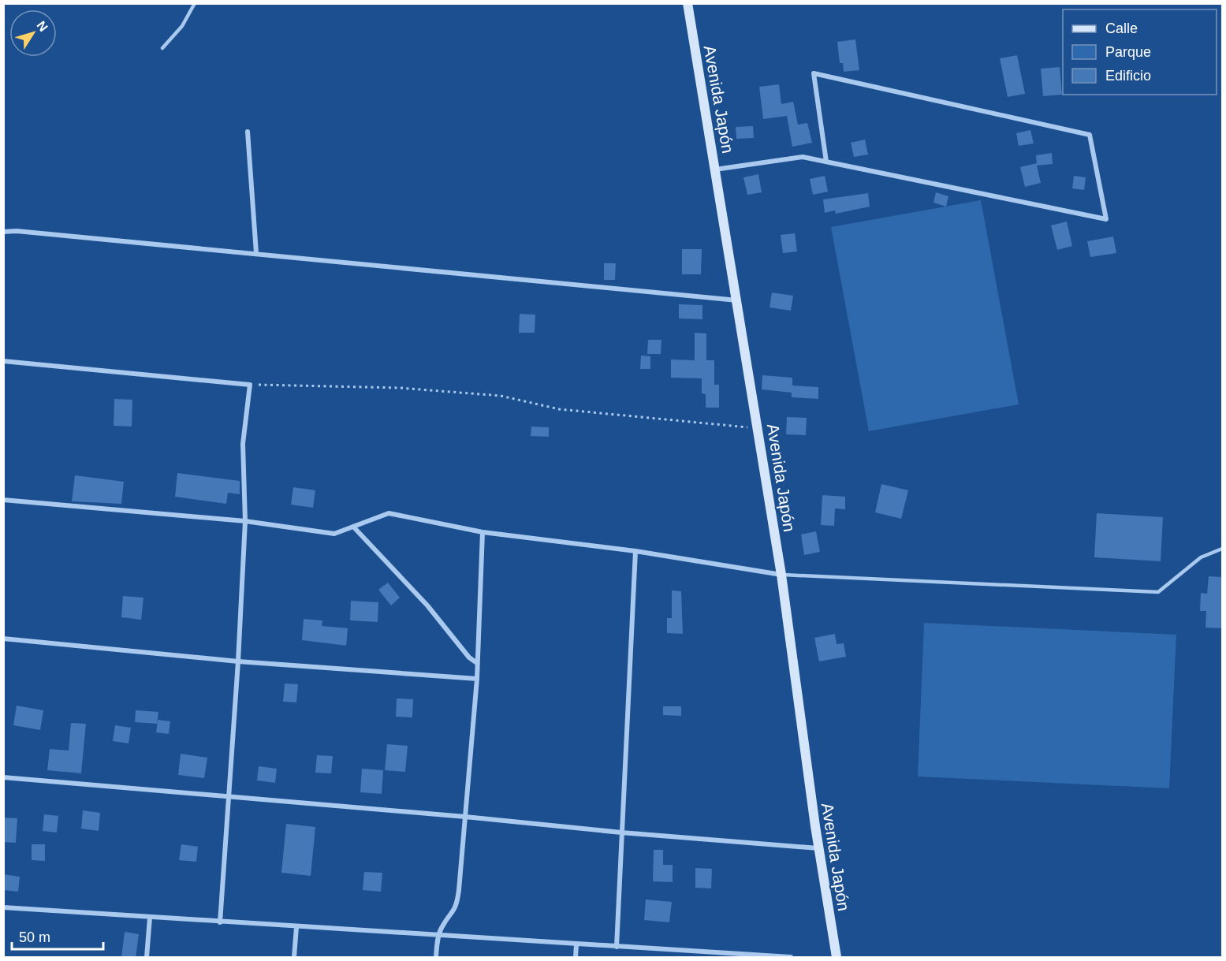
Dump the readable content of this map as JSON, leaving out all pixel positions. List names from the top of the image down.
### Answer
{
  "streets": {
    "street": ["Avenida Japón"]
  },
  "legend": ["Calle", "Parque", "Edificio"],
  "scale_bar": "50 m",
  "north": "top right"
}
